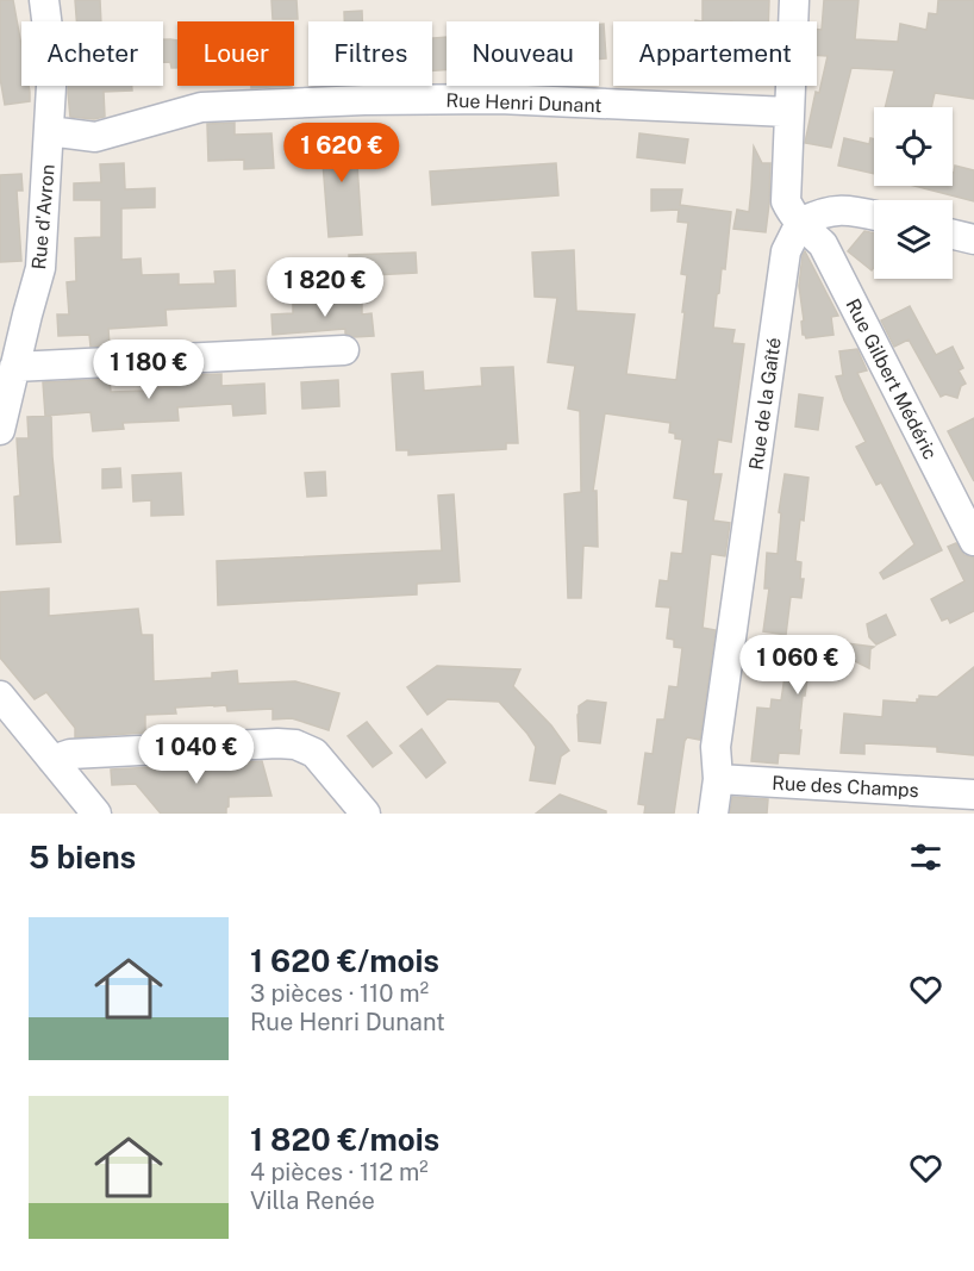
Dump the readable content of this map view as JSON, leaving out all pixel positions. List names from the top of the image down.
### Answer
{
  "streets": {
    "street": [
      "Rue Henri Dunant",
      "Rue d'Avron",
      "Rue Gilbert Médéric",
      "Rue de la Gaîté",
      "Rue des Champs"
    ]
  },
  "crossings": [
    ["Rue Henri Dunant", "Rue d'Avron"],
    ["Rue Gilbert Médéric", "Rue de la Gaîté"],
    ["Rue de la Gaîté", "Rue des Champs"]
  ],
  "page": {
    "chip": [
      "Acheter",
      "Louer",
      "Filtres",
      "Nouveau",
      "Appartement"
    ],
    "price": [
      "1 620 €",
      "1 820 €",
      "1 180 €",
      "1 060 €",
      "1 040 €"
    ],
    "heading": "5 biens",
    "list": [
      {
        "name": "1 620 €/mois",
        "note": "3 pièces · 110 m² · Rue Henri Dunant"
      },
      {
        "name": "1 820 €/mois",
        "note": "4 pièces · 112 m² · Villa Renée"
      }
    ]
  }
}
